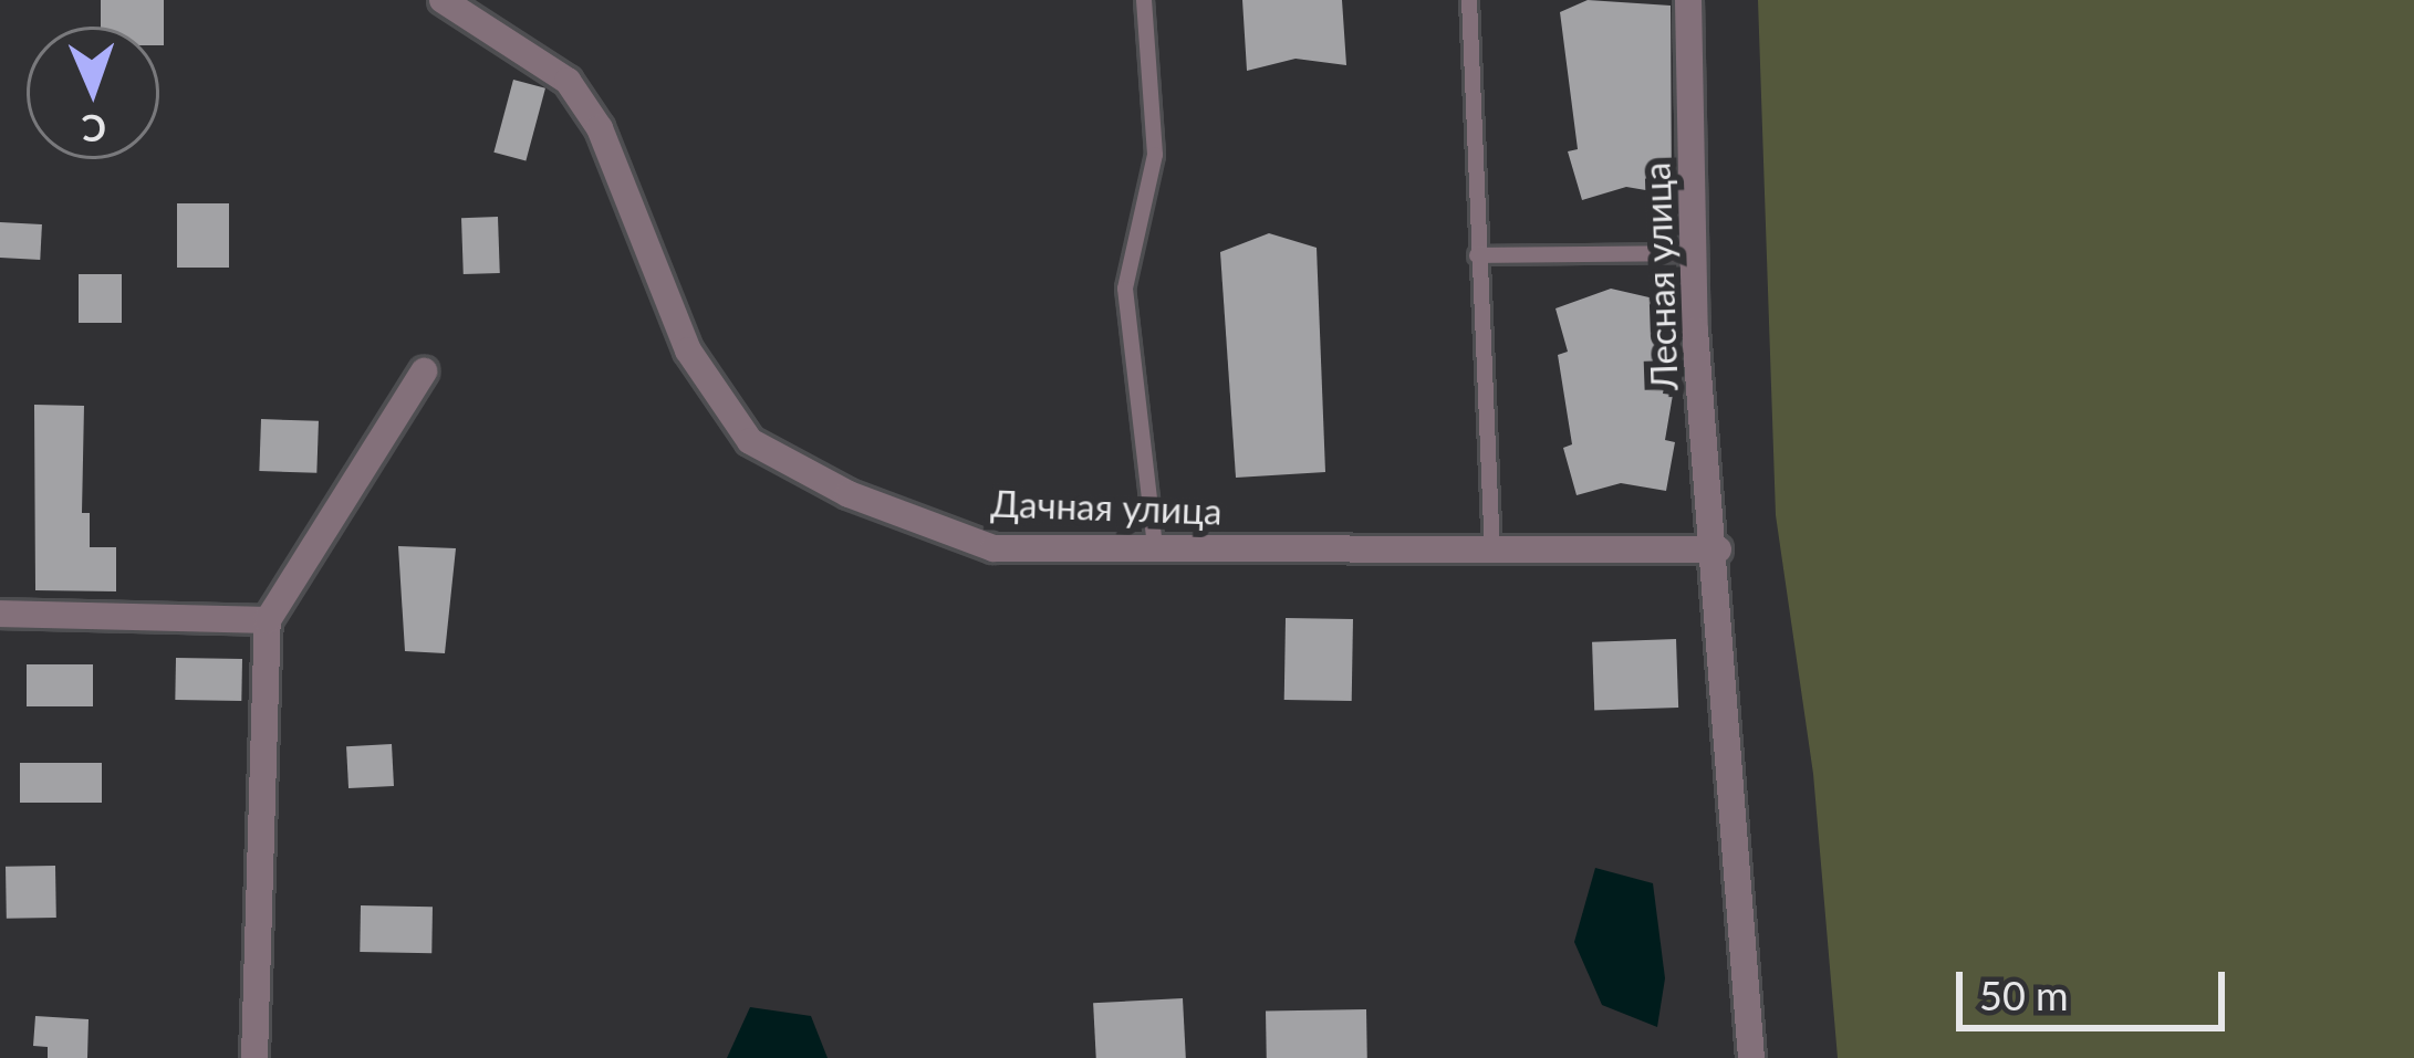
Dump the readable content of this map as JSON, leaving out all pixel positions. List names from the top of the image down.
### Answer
{
  "streets": {
    "street": ["Лесная улица", "Дачная улица"]
  },
  "crossings": [
    ["Лесная улица", "Дачная улица"]
  ],
  "scale_bar": "50 m",
  "north": "bottom"
}
